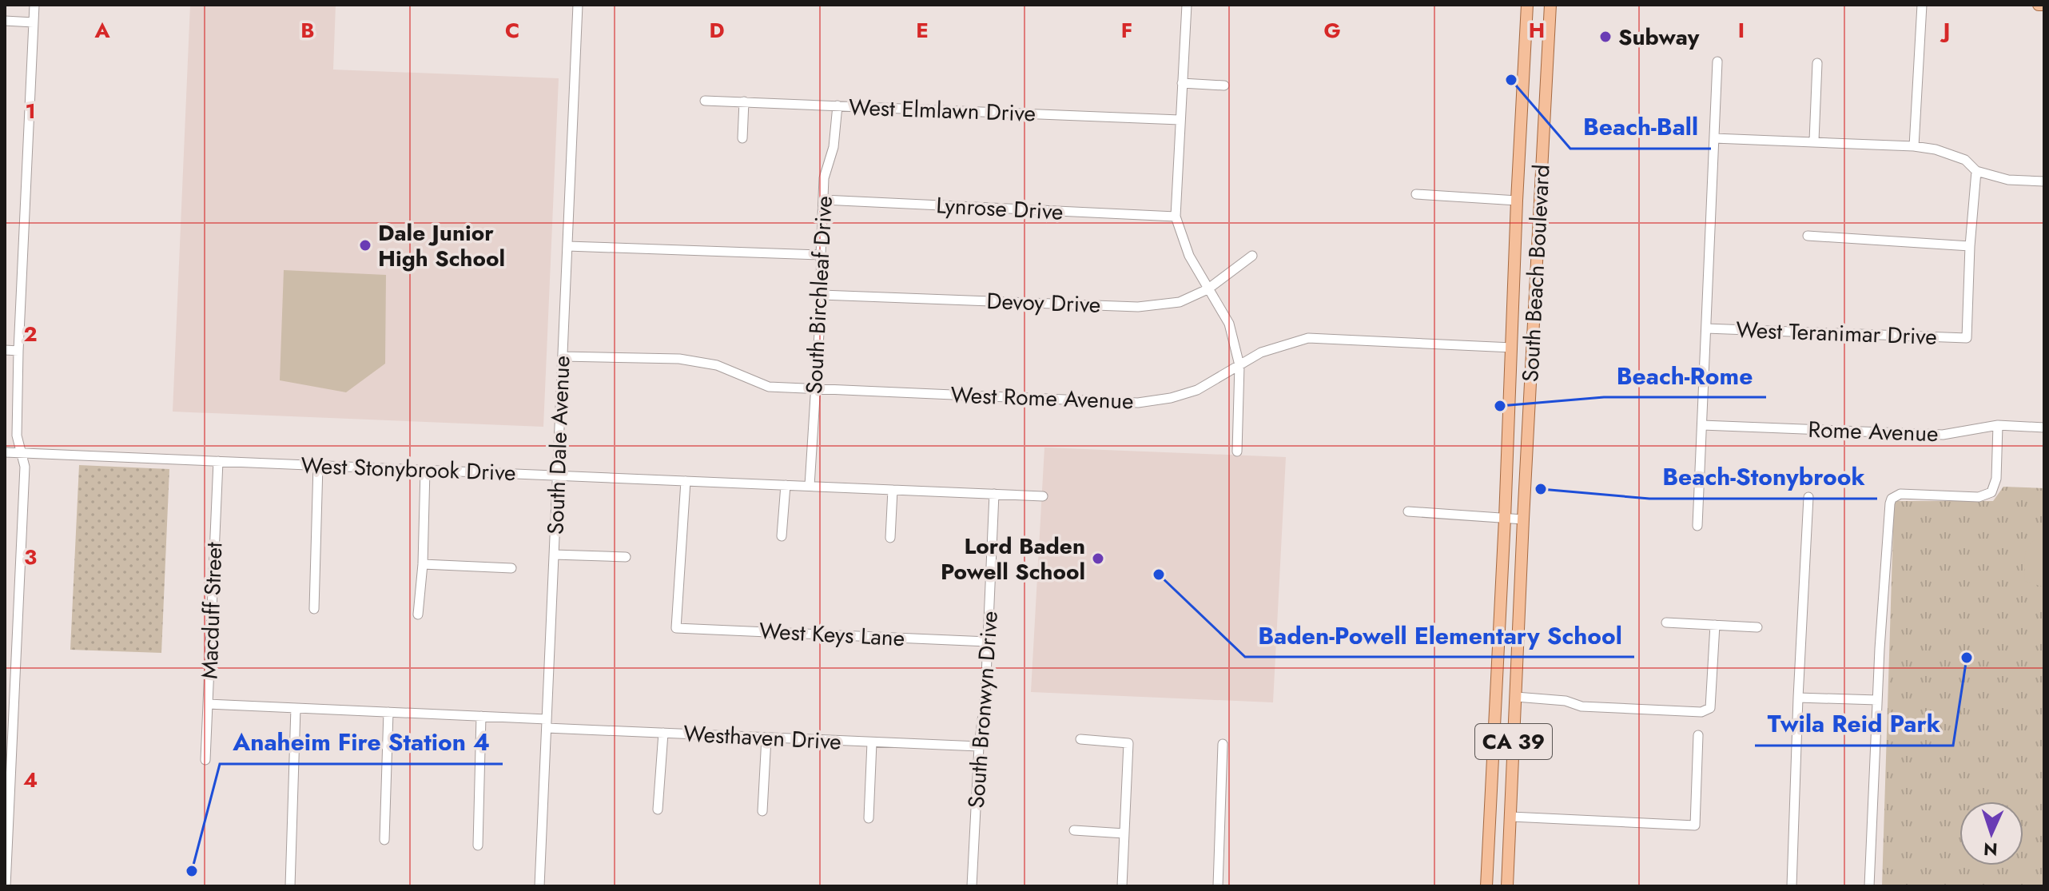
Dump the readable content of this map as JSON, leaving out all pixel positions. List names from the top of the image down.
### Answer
{
  "streets": {
    "main road": ["South Beach Boulevard", "CA 39"],
    "street": [
      "West Elmlawn Drive",
      "Lynrose Drive",
      "South Birchleaf Drive",
      "Devoy Drive",
      "West Teranimar Drive",
      "West Rome Avenue",
      "Rome Avenue",
      "South Dale Avenue",
      "West Stonybrook Drive",
      "Macduff Street",
      "West Keys Lane",
      "South Bronwyn Drive",
      "Westhaven Drive"
    ]
  },
  "crossings": [
    ["West Elmlawn Drive", "South Birchleaf Drive"],
    ["Lynrose Drive", "South Birchleaf Drive"],
    ["South Beach Boulevard", "West Rome Avenue"],
    ["South Birchleaf Drive", "Devoy Drive"],
    ["South Birchleaf Drive", "West Rome Avenue"],
    ["South Birchleaf Drive", "West Stonybrook Drive"],
    ["West Rome Avenue", "South Dale Avenue"],
    ["South Dale Avenue", "West Stonybrook Drive"],
    ["South Dale Avenue", "Westhaven Drive"],
    ["West Stonybrook Drive", "Macduff Street"],
    ["West Stonybrook Drive", "West Keys Lane"],
    ["West Stonybrook Drive", "South Bronwyn Drive"],
    ["Macduff Street", "Westhaven Drive"],
    ["West Keys Lane", "South Bronwyn Drive"],
    ["South Bronwyn Drive", "Westhaven Drive"]
  ],
  "places": [
    "Subway",
    "Beach-Ball",
    "Dale Junior High School",
    "Beach-Rome",
    "Beach-Stonybrook",
    "Lord Baden Powell School",
    "Baden-Powell Elementary School",
    "Twila Reid Park",
    "Anaheim Fire Station 4"
  ],
  "north": "bottom",
  "grid": {
    "columns": [
      "A",
      "B",
      "C",
      "D",
      "E",
      "F",
      "G",
      "H",
      "I",
      "J"
    ],
    "rows": [
      "1",
      "2",
      "3",
      "4"
    ]
  }
}
